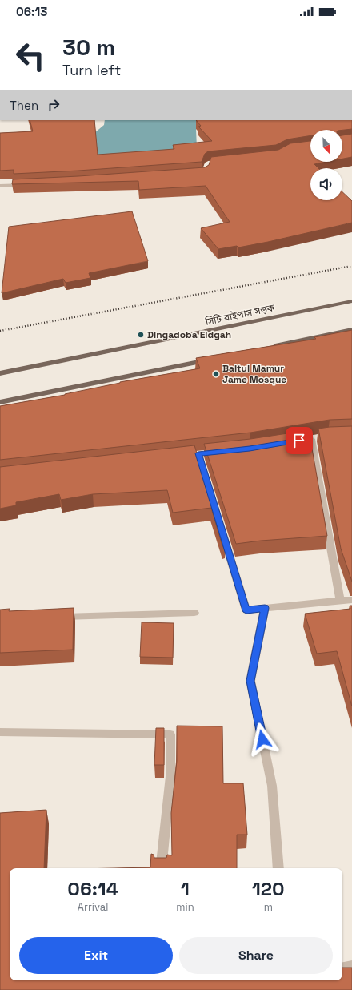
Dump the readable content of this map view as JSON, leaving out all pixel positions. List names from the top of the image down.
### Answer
{
  "streets": {
    "main road": ["সিটি বাইপাস সড়ক"]
  },
  "places": ["Dingadoba Eidgah", "Baitul Mamur Jame Mosque"],
  "north": "bottom right",
  "page": {
    "status": "06:13",
    "turn": ["30 m", "Turn left"],
    "then": "Then",
    "eta": [
      "06:14",
      "Arrival",
      "1",
      "min",
      "120",
      "m"
    ],
    "buttons": ["Exit", "Share"]
  }
}
